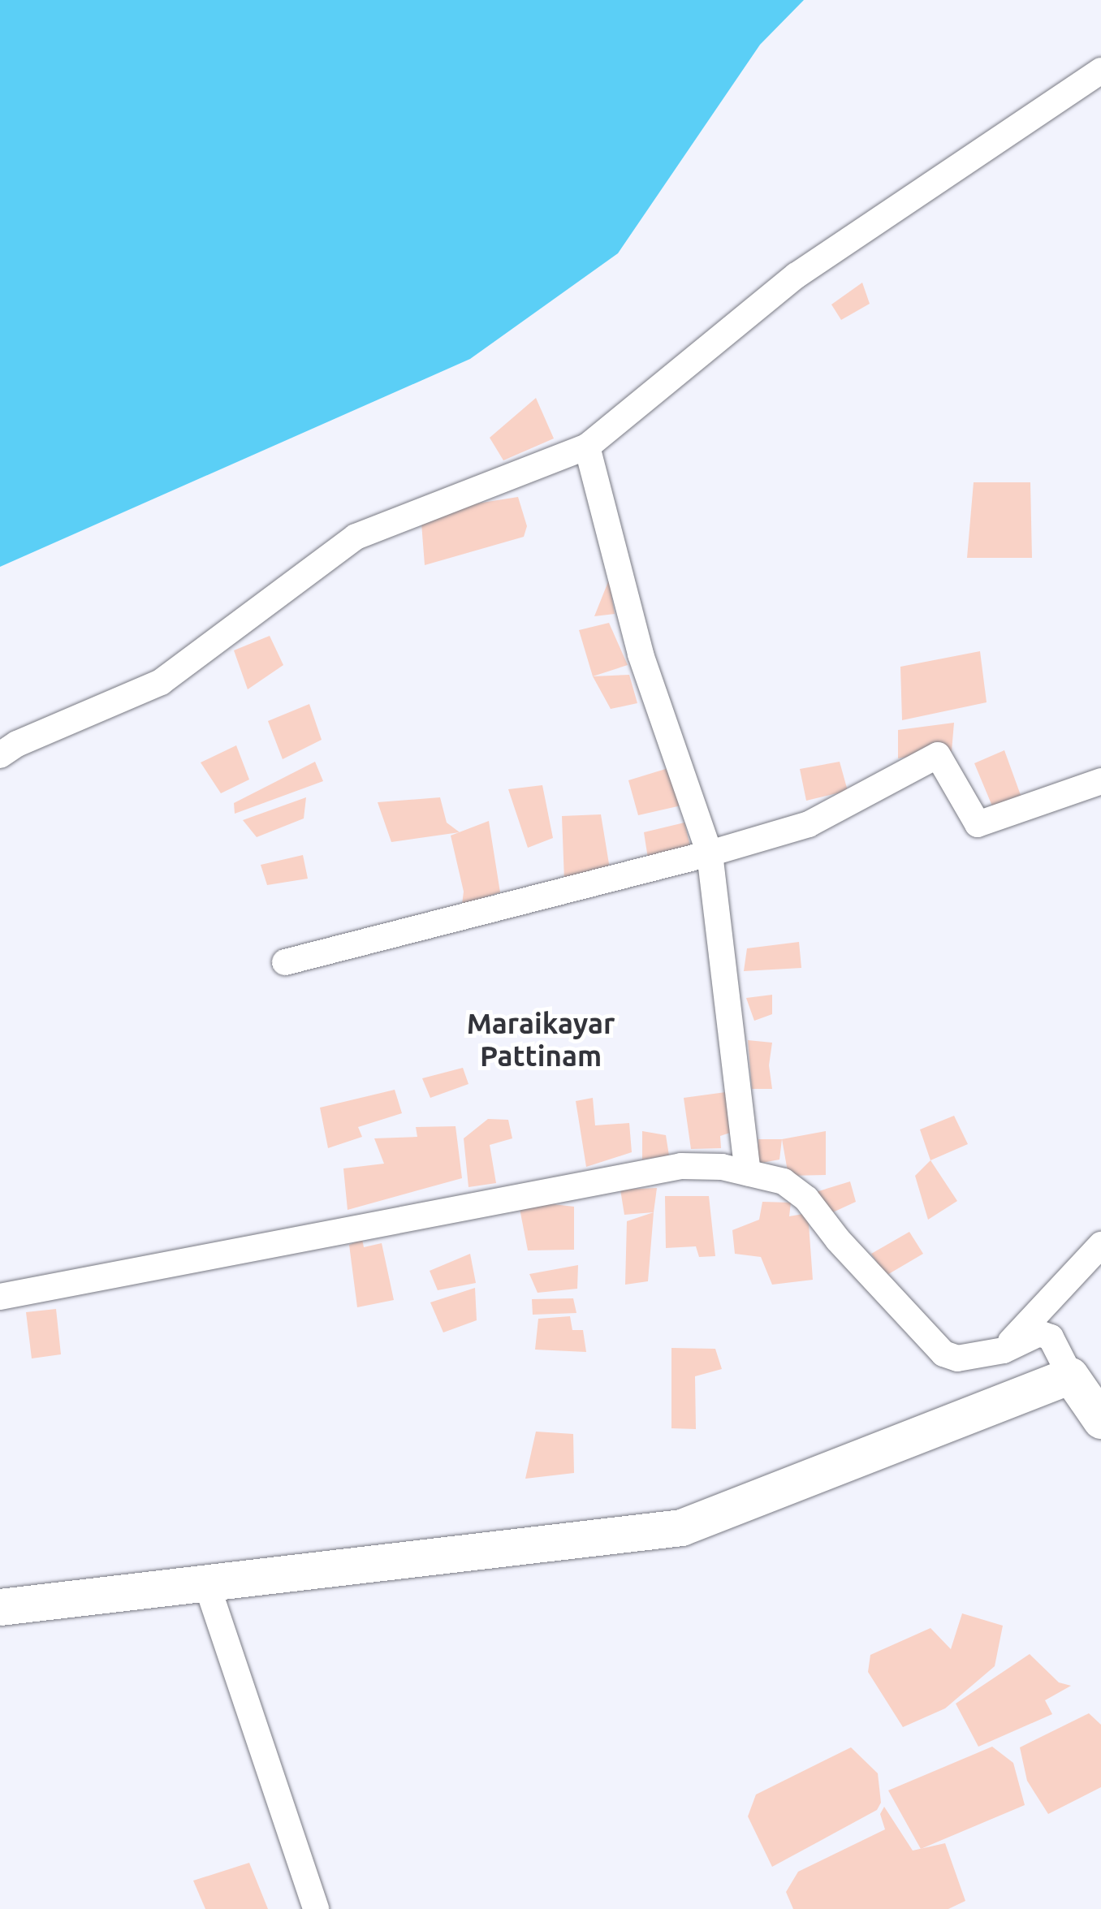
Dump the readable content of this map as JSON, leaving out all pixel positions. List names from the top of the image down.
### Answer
{
  "districts": ["Maraikayar Pattinam"]
}
